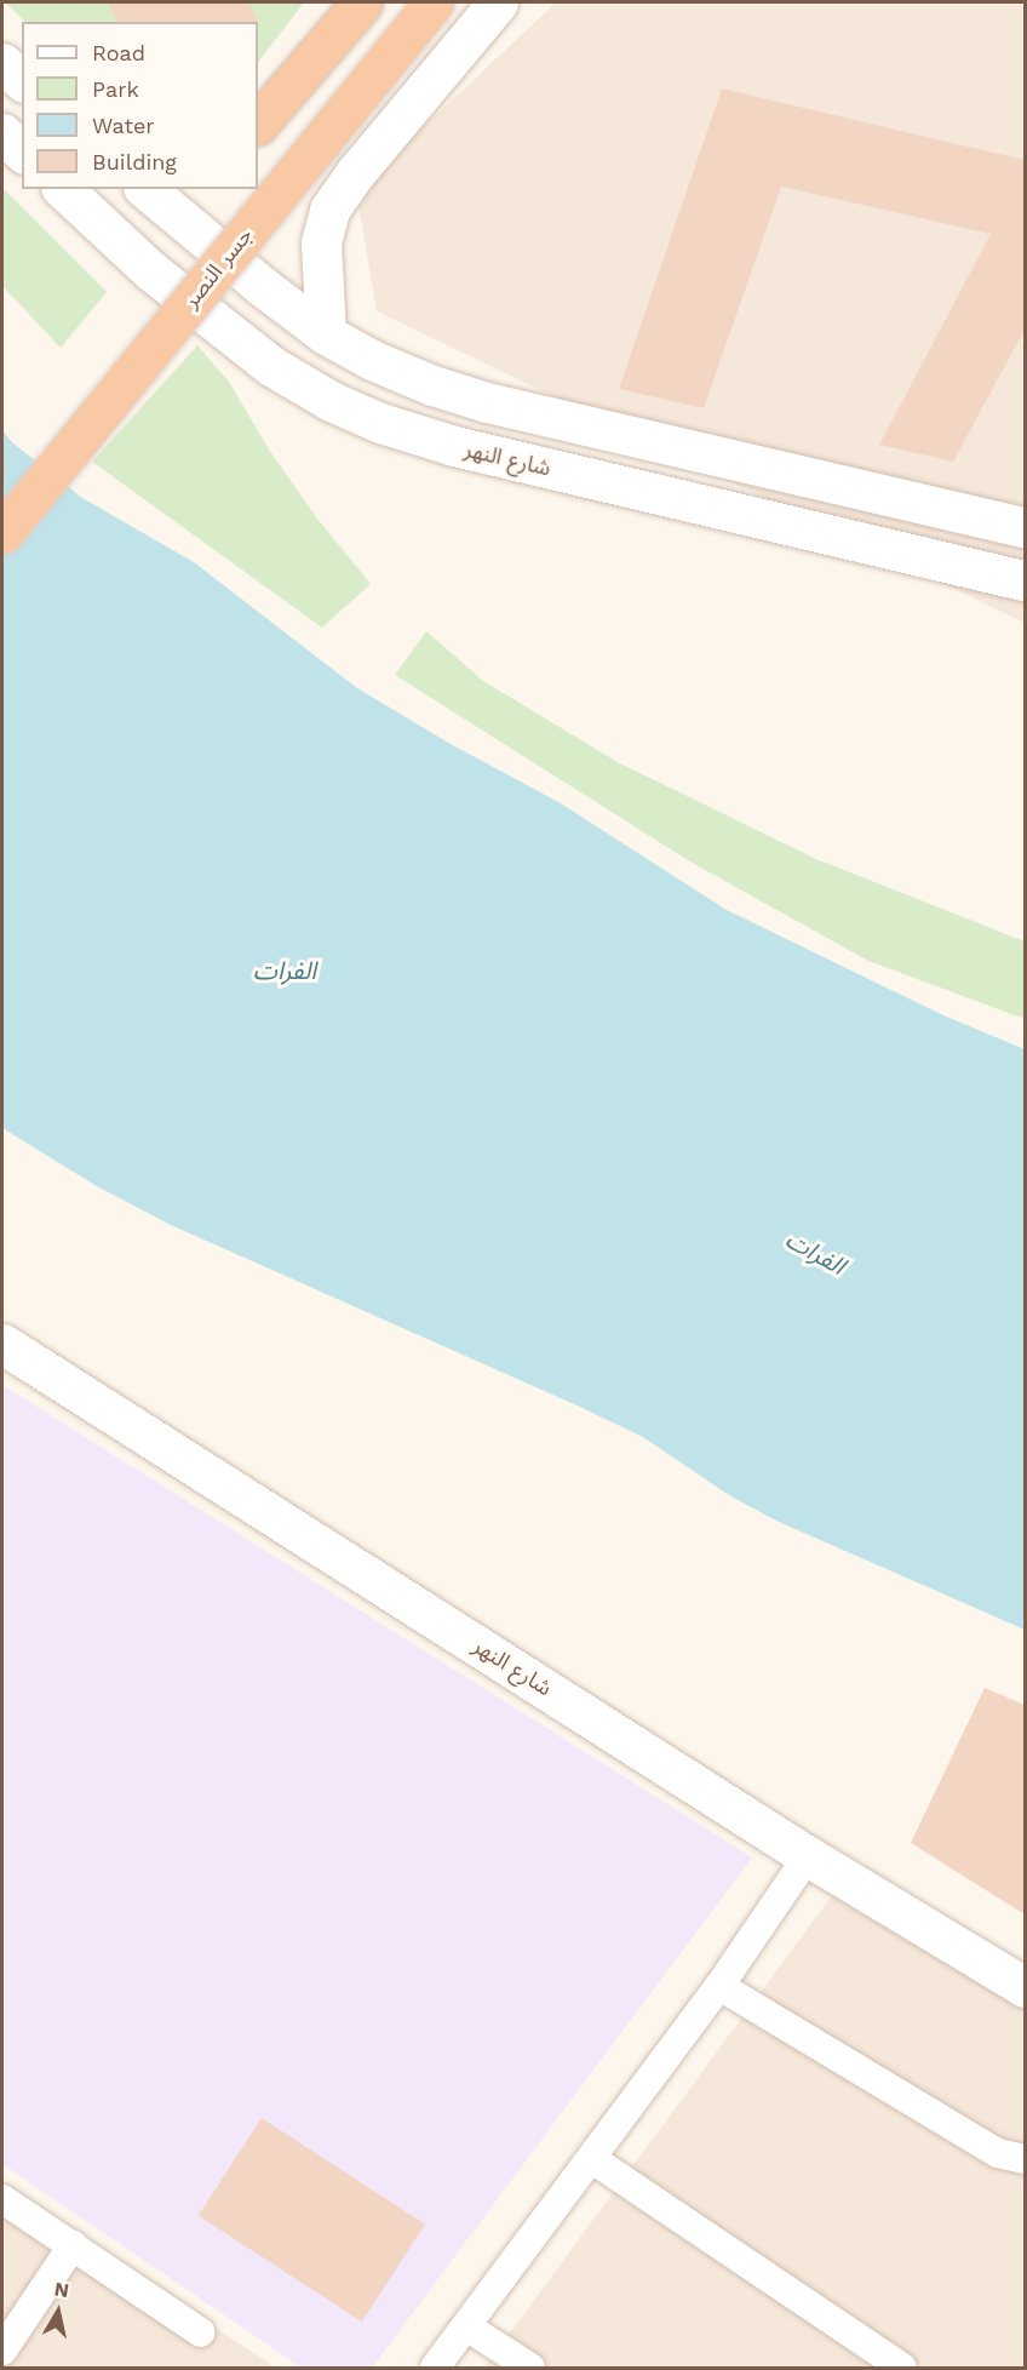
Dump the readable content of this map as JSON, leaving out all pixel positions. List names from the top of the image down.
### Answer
{
  "streets": {
    "highway": ["جسر النصر"],
    "main road": ["شارع النهر"]
  },
  "water": ["الفرات"],
  "legend": [
    "Road",
    "Park",
    "Water",
    "Building"
  ],
  "north": "top"
}
